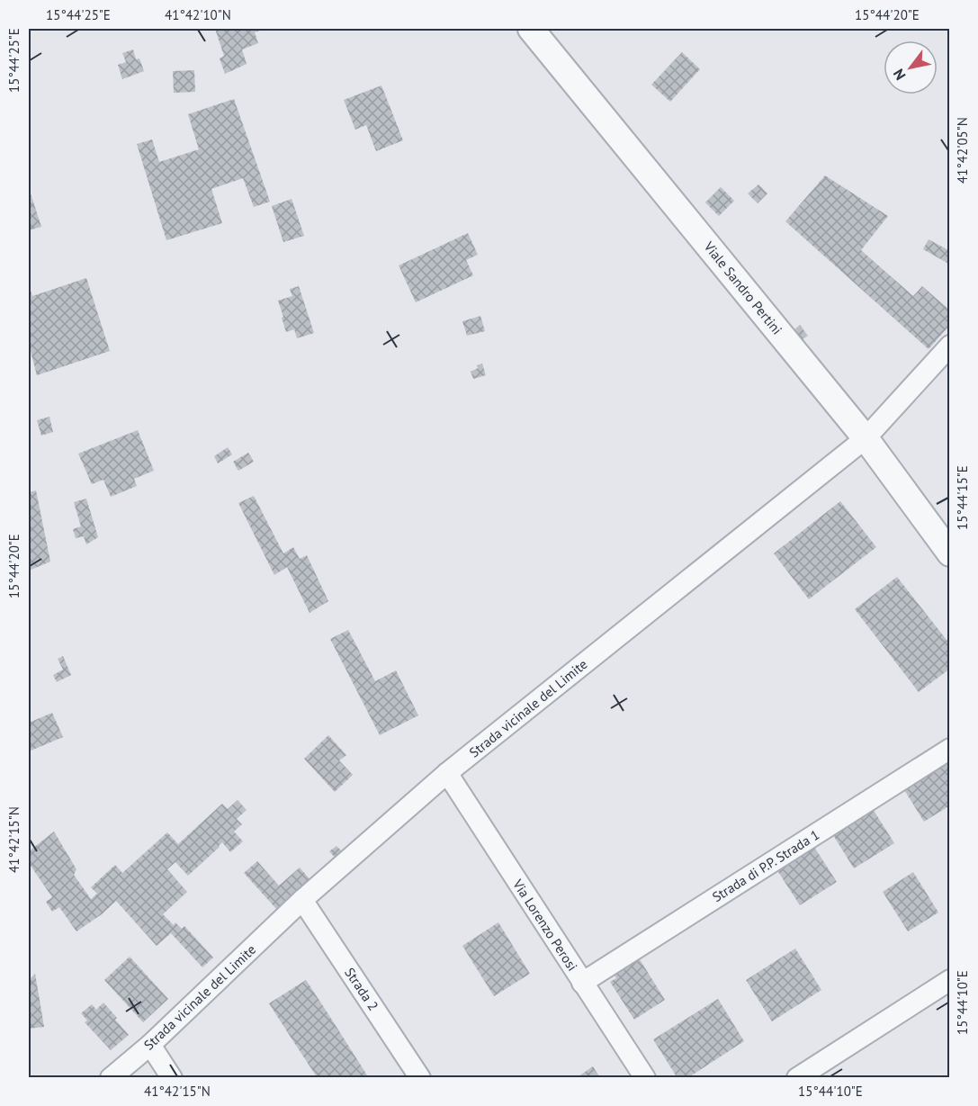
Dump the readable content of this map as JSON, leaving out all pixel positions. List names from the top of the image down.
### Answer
{
  "streets": {
    "street": [
      "Viale Sandro Pertini",
      "Strada vicinale del Limite",
      "Strada di P.P. Strada 1",
      "Via Lorenzo Perosi",
      "Strada 2"
    ]
  },
  "crossings": [
    ["Viale Sandro Pertini", "Strada vicinale del Limite"],
    ["Strada vicinale del Limite", "Via Lorenzo Perosi"],
    ["Strada vicinale del Limite", "Strada 2"],
    ["Strada di P.P. Strada 1", "Via Lorenzo Perosi"]
  ],
  "north": "bottom left",
  "coordinates": [
    "15°44'25\"E",
    "41°42'10\"N",
    "15°44'20\"E",
    "41°42'05\"N",
    "15°44'15\"E",
    "41°42'15\"N",
    "15°44'10\"E"
  ]
}
